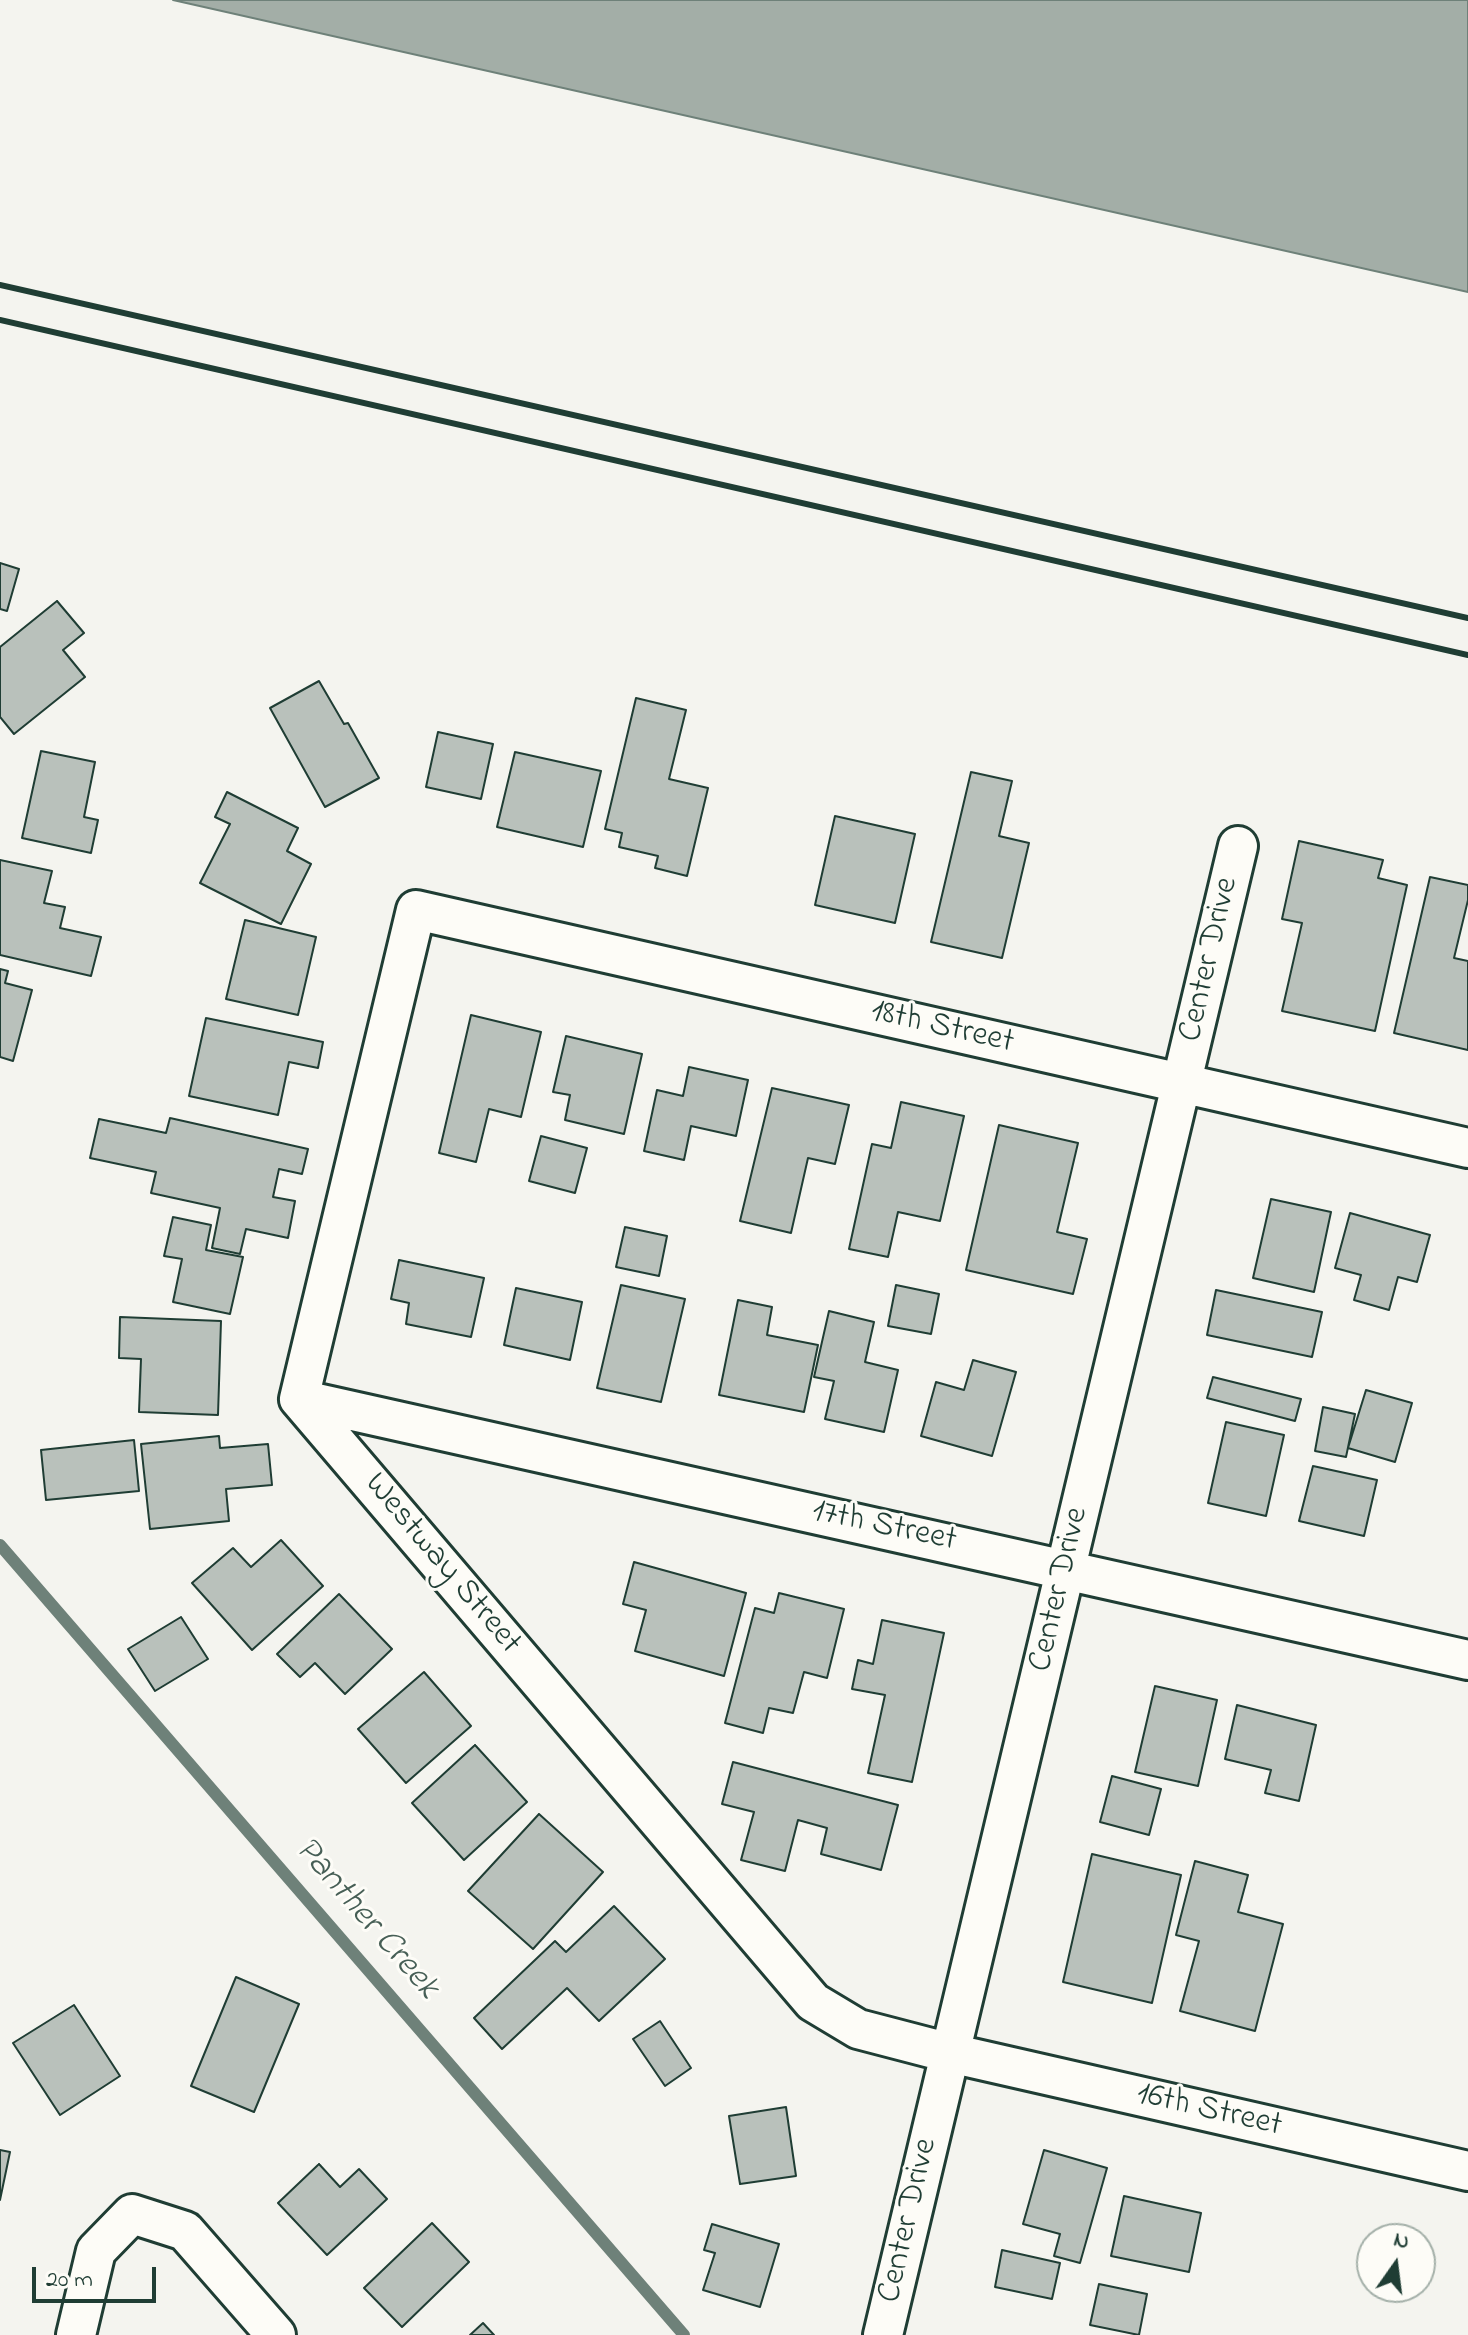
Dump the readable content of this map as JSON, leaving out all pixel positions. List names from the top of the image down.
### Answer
{
  "streets": {
    "street": [
      "Center Drive",
      "18th Street",
      "17th Street",
      "Westway Street",
      "16th Street"
    ]
  },
  "crossings": [
    ["Center Drive", "18th Street"],
    ["Center Drive", "17th Street"],
    ["Center Drive", "Westway Street"],
    ["Center Drive", "16th Street"],
    ["18th Street", "17th Street"],
    ["18th Street", "Westway Street"],
    ["17th Street", "Westway Street"],
    ["Westway Street", "16th Street"]
  ],
  "water": ["Panther Creek"],
  "scale_bar": "20 m",
  "north": "top"
}
